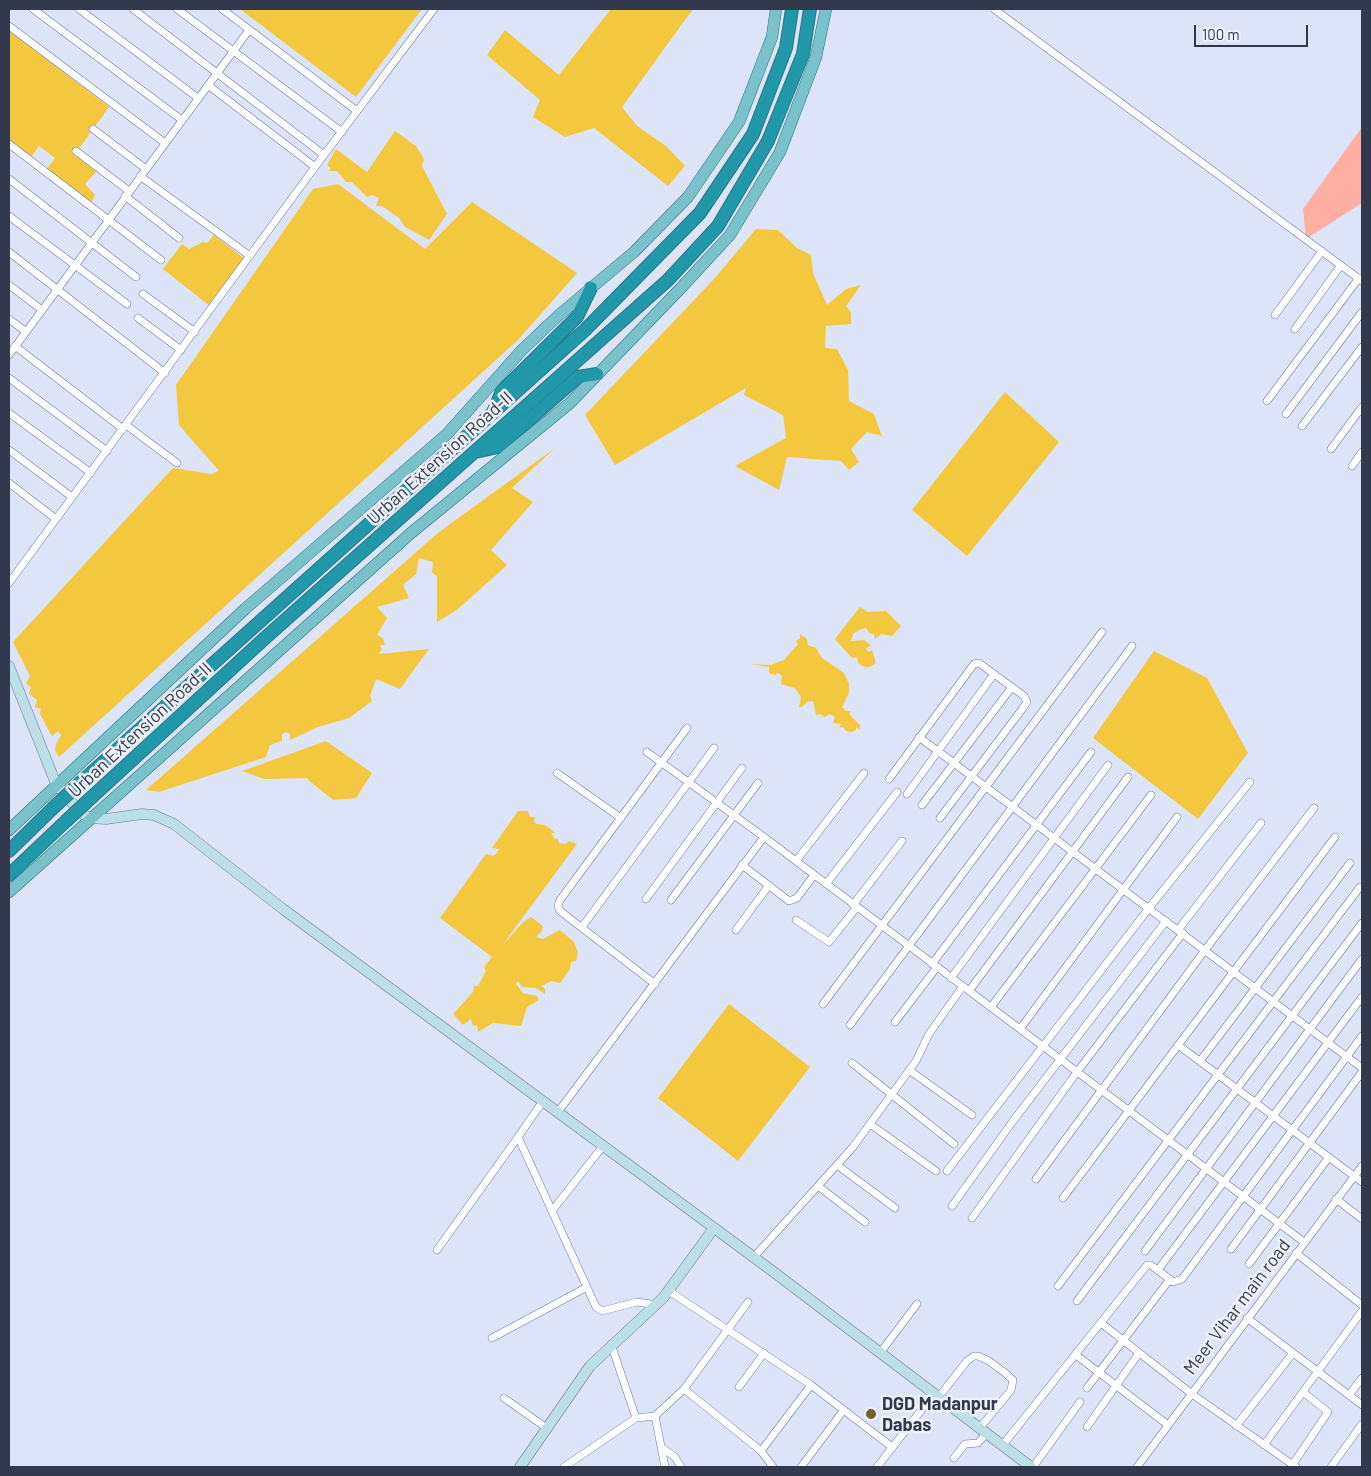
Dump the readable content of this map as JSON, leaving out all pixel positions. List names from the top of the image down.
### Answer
{
  "streets": {
    "highway": ["Urban Extension Road-II"],
    "street": ["Meer Vihar main road"]
  },
  "places": ["DGD Madanpur Dabas"],
  "scale_bar": "100 m"
}
